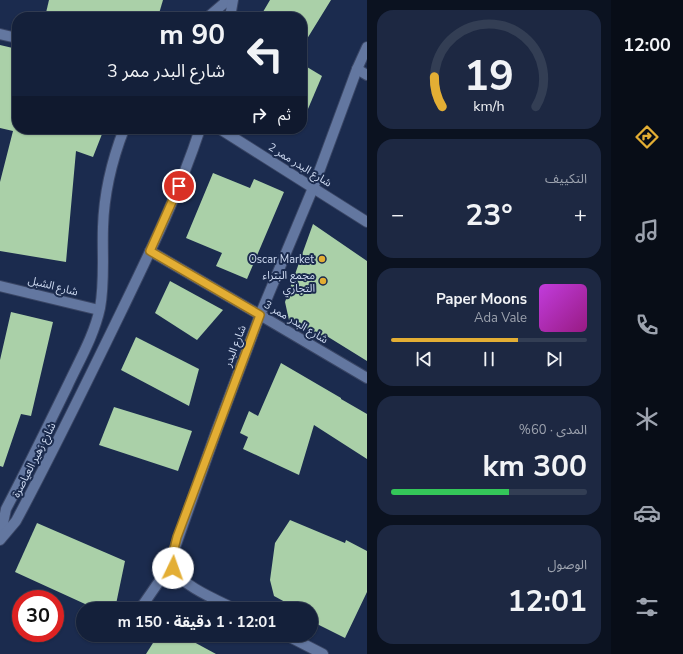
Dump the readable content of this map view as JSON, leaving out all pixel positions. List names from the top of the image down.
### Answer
{
  "streets": {
    "street": [
      "شارع البدر ممر 2",
      "شارع الشبل",
      "شارع البدر ممر 3",
      "شارع البدر",
      "شارع زهير العياصرة"
    ]
  },
  "crossings": [
    ["شارع البدر ممر 2", "شارع البدر"],
    ["شارع الشبل", "شارع زهير العياصرة"],
    ["شارع البدر ممر 3", "شارع البدر"],
    ["شارع البدر ممر 3", "شارع زهير العياصرة"]
  ],
  "places": ["Oscar Market", "مجمع البتراء التجاري"],
  "page": {
    "tabs": "12:00",
    "turn": ["90 m", "شارع البدر ممر 3"],
    "then": "ثم",
    "tile": [
      "التكييف",
      ["المدى · 60%", "300 km"],
      ["الوصول", "12:01"]
    ],
    "heat": ["−", "23°", "+"],
    "song": ["Paper Moons", "Ada Vale"],
    "limit": "30",
    "trip": "12:01 · 1 دقيقة · 150 m",
    "gauge": ["19", "km/h"]
  }
}
